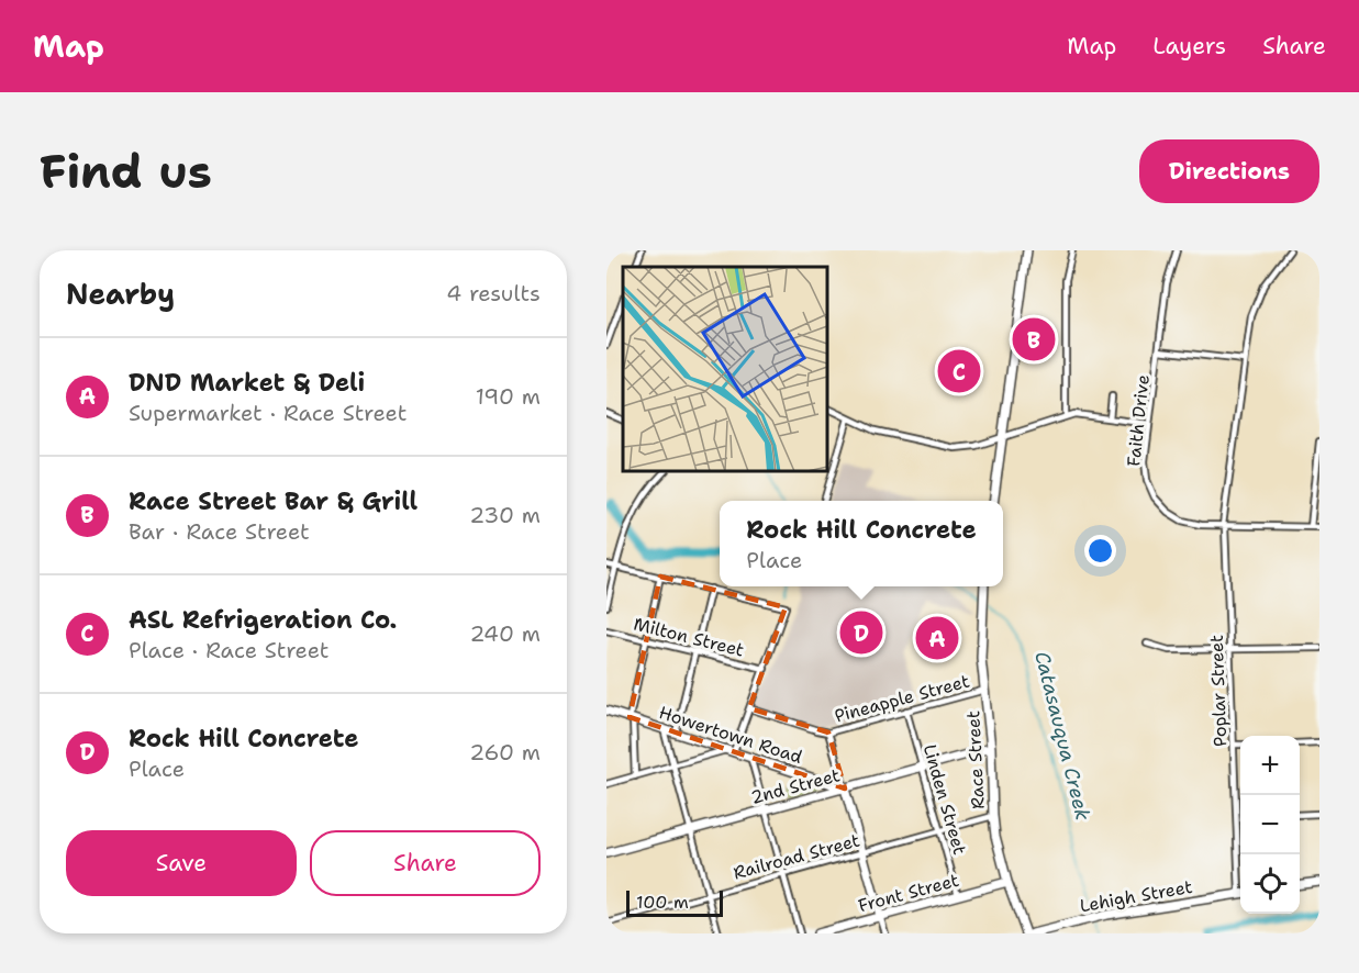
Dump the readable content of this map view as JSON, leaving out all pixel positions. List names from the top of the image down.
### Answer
{
  "streets": {
    "main road": [
      "Howertown Road",
      "Race Street",
      "2nd Street",
      "Front Street",
      "Lehigh Street"
    ],
    "street": [
      "Faith Drive",
      "Milton Street",
      "Poplar Street",
      "Pineapple Street",
      "Linden Street",
      "Railroad Street"
    ]
  },
  "crossings": [
    ["Faith Drive", "Poplar Street"],
    ["Pineapple Street", "Race Street"],
    ["Pineapple Street", "Linden Street"],
    ["Howertown Road", "2nd Street"],
    ["Race Street", "2nd Street"],
    ["Race Street", "Railroad Street"],
    ["Race Street", "Front Street"],
    ["2nd Street", "Linden Street"],
    ["Linden Street", "Railroad Street"],
    ["Linden Street", "Front Street"]
  ],
  "water": ["Catasauqua Creek"],
  "scale_bar": "100 m",
  "page": {
    "header": "Map",
    "nav": ["Map", "Layers", "Share"],
    "buttons": [
      "Directions",
      ["Save", "Share"]
    ],
    "title": "Find us",
    "heading": ["Nearby", "4 results"],
    "pins": [
      "B",
      "C",
      "D",
      "A"
    ],
    "list": [
      {
        "mark": "A",
        "name": "DND Market & Deli",
        "note": "Supermarket · Race Street",
        "value": "190 m"
      },
      {
        "mark": "B",
        "name": "Race Street Bar & Grill",
        "note": "Bar · Race Street",
        "value": "230 m"
      },
      {
        "mark": "C",
        "name": "ASL Refrigeration Co.",
        "note": "Place · Race Street",
        "value": "240 m"
      },
      {
        "mark": "D",
        "name": "Rock Hill Concrete",
        "note": "Place",
        "value": "260 m"
      }
    ],
    "popup": ["Rock Hill Concrete", "Place"],
    "map_buttons": ["+", "−"],
    "scale": "100 m"
  }
}
